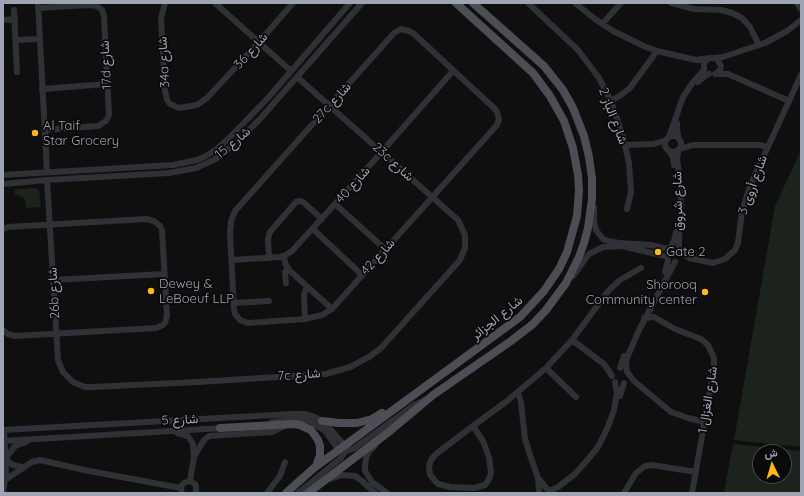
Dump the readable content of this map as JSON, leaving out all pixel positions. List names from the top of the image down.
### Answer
{
  "streets": {
    "main road": ["شارع الجزائر"],
    "street": [
      "شارع 36",
      "34a شارع",
      "17d شارع",
      "27c شارع",
      "شارع الباز 2",
      "شارع 15",
      "23c شارع",
      "شارع 40",
      "شارع أروى 3",
      "شارع شروق",
      "شارع 42",
      "26b شارع",
      "7c شارع",
      "شارع الغزال 1",
      "شارع 5"
    ]
  },
  "crossings": [
    ["شارع 36", "34a شارع"],
    ["27c شارع", "23c شارع"],
    ["27c شارع", "شارع 40"],
    ["27c شارع", "شارع 42"],
    ["شارع 15", "23c شارع"],
    ["شارع 15", "26b شارع"],
    ["23c شارع", "شارع 40"],
    ["23c شارع", "شارع 42"],
    ["23c شارع", "7c شارع"],
    ["شارع أروى 3", "شارع شروق"],
    ["26b شارع", "7c شارع"],
    ["شارع الجزائر", "شارع 5"]
  ],
  "places": [
    "Al Taif Star Grocery",
    "Gate 2",
    "Dewey & LeBoeuf LLP",
    "Shorooq Community center"
  ],
  "north": "top"
}
